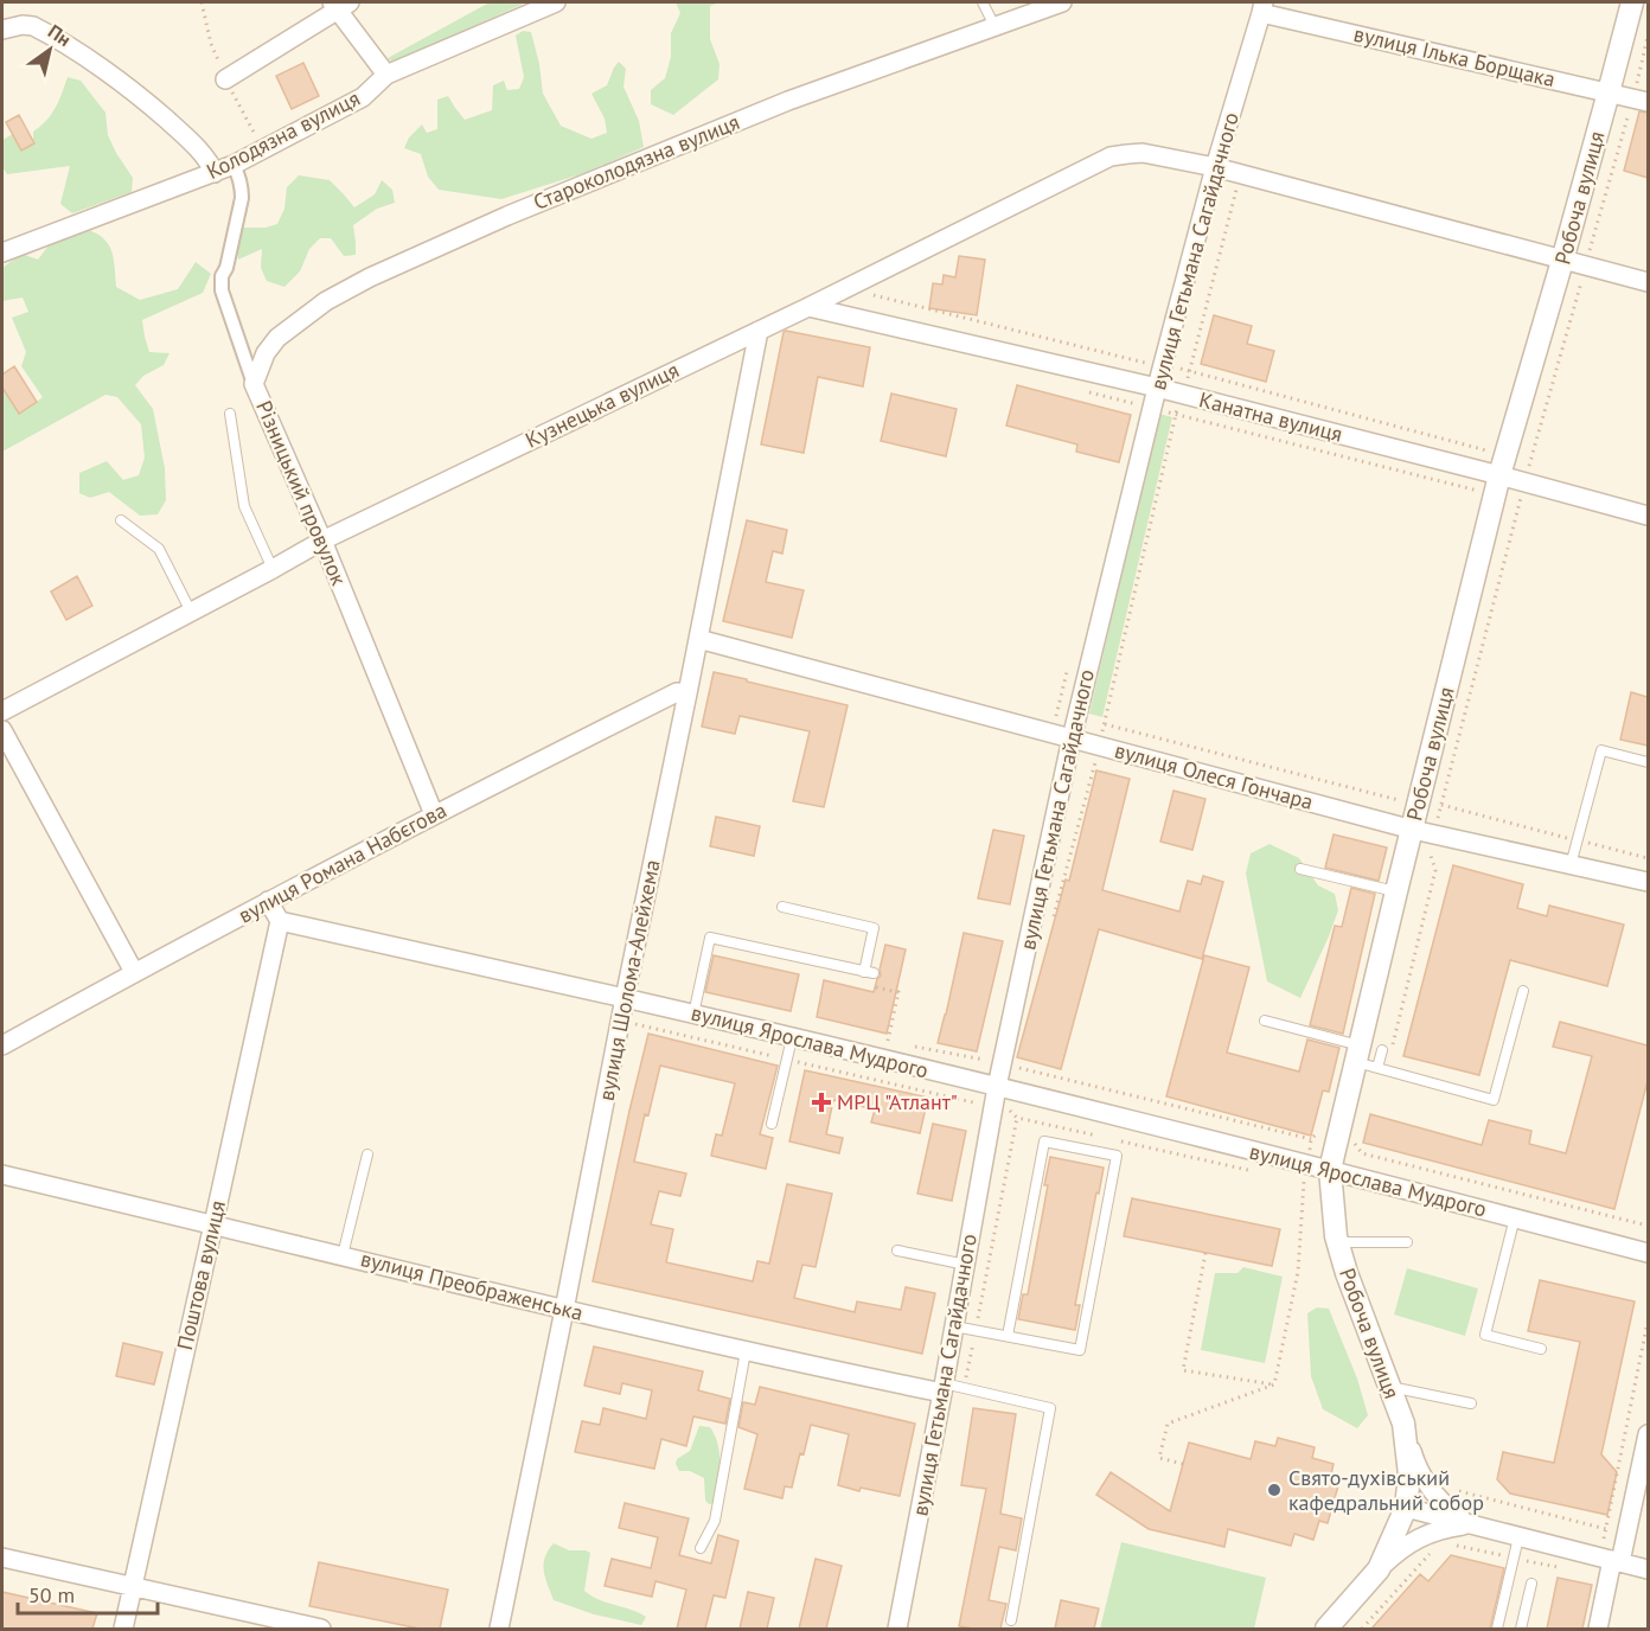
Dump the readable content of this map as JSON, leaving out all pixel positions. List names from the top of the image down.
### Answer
{
  "streets": {
    "street": [
      "вулиця Ілька Борщака",
      "Колодязна вулиця",
      "Староколодязна вулиця",
      "Робоча вулиця",
      "вулиця Гетьмана Сагайдачного",
      "Кузнецька вулиця",
      "Канатна вулиця",
      "Різницький провулок",
      "вулиця Олеся Гончара",
      "вулиця Романа Набєгова",
      "вулиця Шолома-Алейхема",
      "вулиця Ярослава Мудрого",
      "Поштова вулиця",
      "вулиця Преображенська"
    ]
  },
  "crossings": [
    ["вулиця Ілька Борщака", "Робоча вулиця"],
    ["вулиця Ілька Борщака", "вулиця Гетьмана Сагайдачного"],
    ["Колодязна вулиця", "Різницький провулок"],
    ["Староколодязна вулиця", "Різницький провулок"],
    ["Робоча вулиця", "Кузнецька вулиця"],
    ["Робоча вулиця", "Канатна вулиця"],
    ["Робоча вулиця", "вулиця Олеся Гончара"],
    ["Робоча вулиця", "вулиця Ярослава Мудрого"],
    ["вулиця Гетьмана Сагайдачного", "Кузнецька вулиця"],
    ["вулиця Гетьмана Сагайдачного", "Канатна вулиця"],
    ["вулиця Гетьмана Сагайдачного", "вулиця Олеся Гончара"],
    ["вулиця Гетьмана Сагайдачного", "вулиця Ярослава Мудрого"],
    ["вулиця Гетьмана Сагайдачного", "вулиця Преображенська"],
    ["Кузнецька вулиця", "Канатна вулиця"],
    ["Кузнецька вулиця", "Різницький провулок"],
    ["Кузнецька вулиця", "вулиця Шолома-Алейхема"],
    ["Різницький провулок", "вулиця Романа Набєгова"],
    ["вулиця Олеся Гончара", "вулиця Шолома-Алейхема"],
    ["вулиця Романа Набєгова", "вулиця Шолома-Алейхема"],
    ["вулиця Шолома-Алейхема", "вулиця Ярослава Мудрого"],
    ["вулиця Шолома-Алейхема", "вулиця Преображенська"],
    ["вулиця Ярослава Мудрого", "Поштова вулиця"],
    ["Поштова вулиця", "вулиця Преображенська"]
  ],
  "places": {
    "health": ["МРЦ \"Атлант\""],
    "other": ["Свято-духівський кафедральний собор"]
  },
  "scale_bar": "50 m",
  "north": "top right"
}
